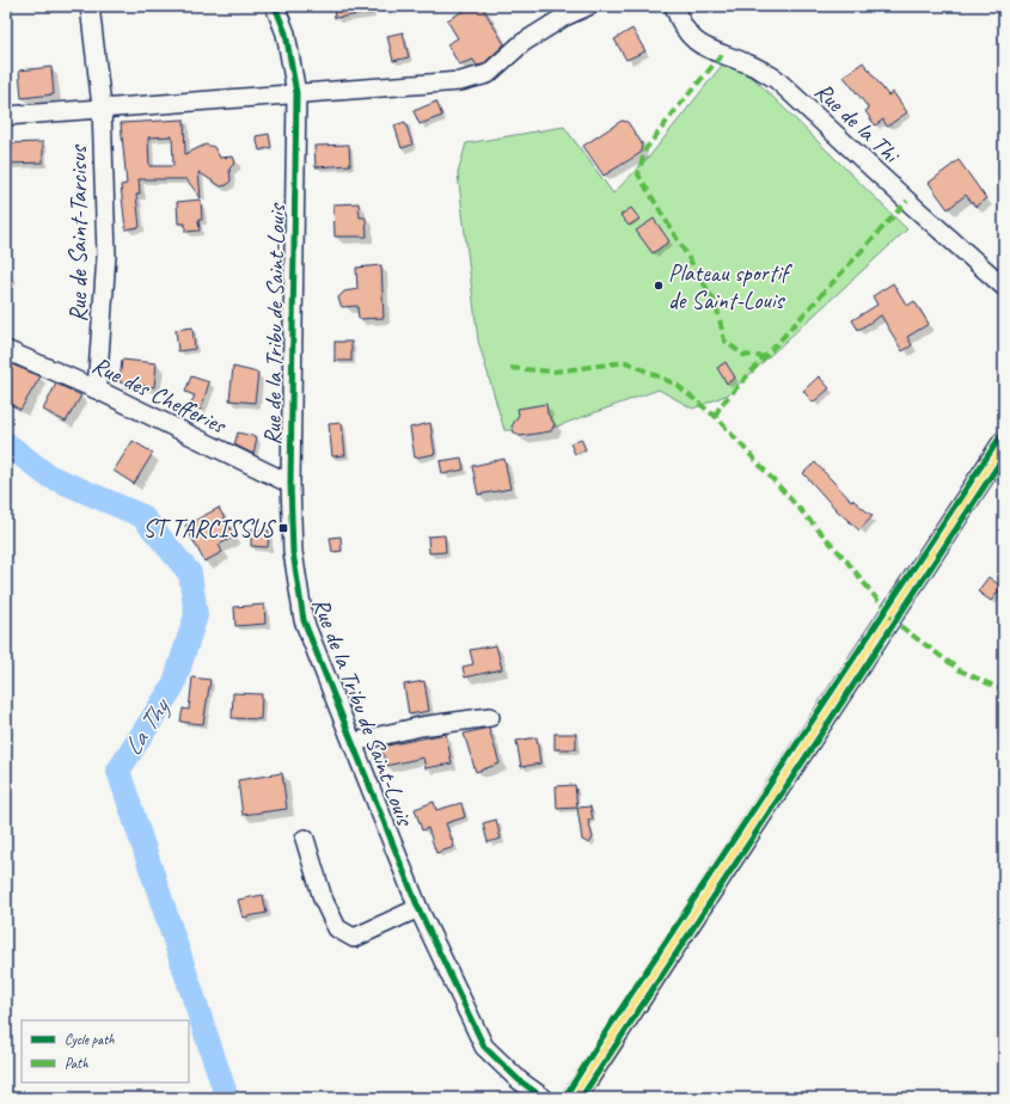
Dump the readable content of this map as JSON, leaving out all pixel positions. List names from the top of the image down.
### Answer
{
  "streets": {
    "street": [
      "Rue de la Thi",
      "Rue de Saint-Tarcisus",
      "Rue de la Tribu de Saint-Louis",
      "Rue des Chefferies"
    ]
  },
  "crossings": [
    ["Rue de Saint-Tarcisus", "Rue des Chefferies"],
    ["Rue de la Tribu de Saint-Louis", "Rue des Chefferies"]
  ],
  "water": ["La Thy"],
  "places": {
    "other": ["Plateau sportif de Saint-Louis"],
    "transit": ["ST TARCISSUS"]
  },
  "legend": ["Cycle path", "Path"]
}
